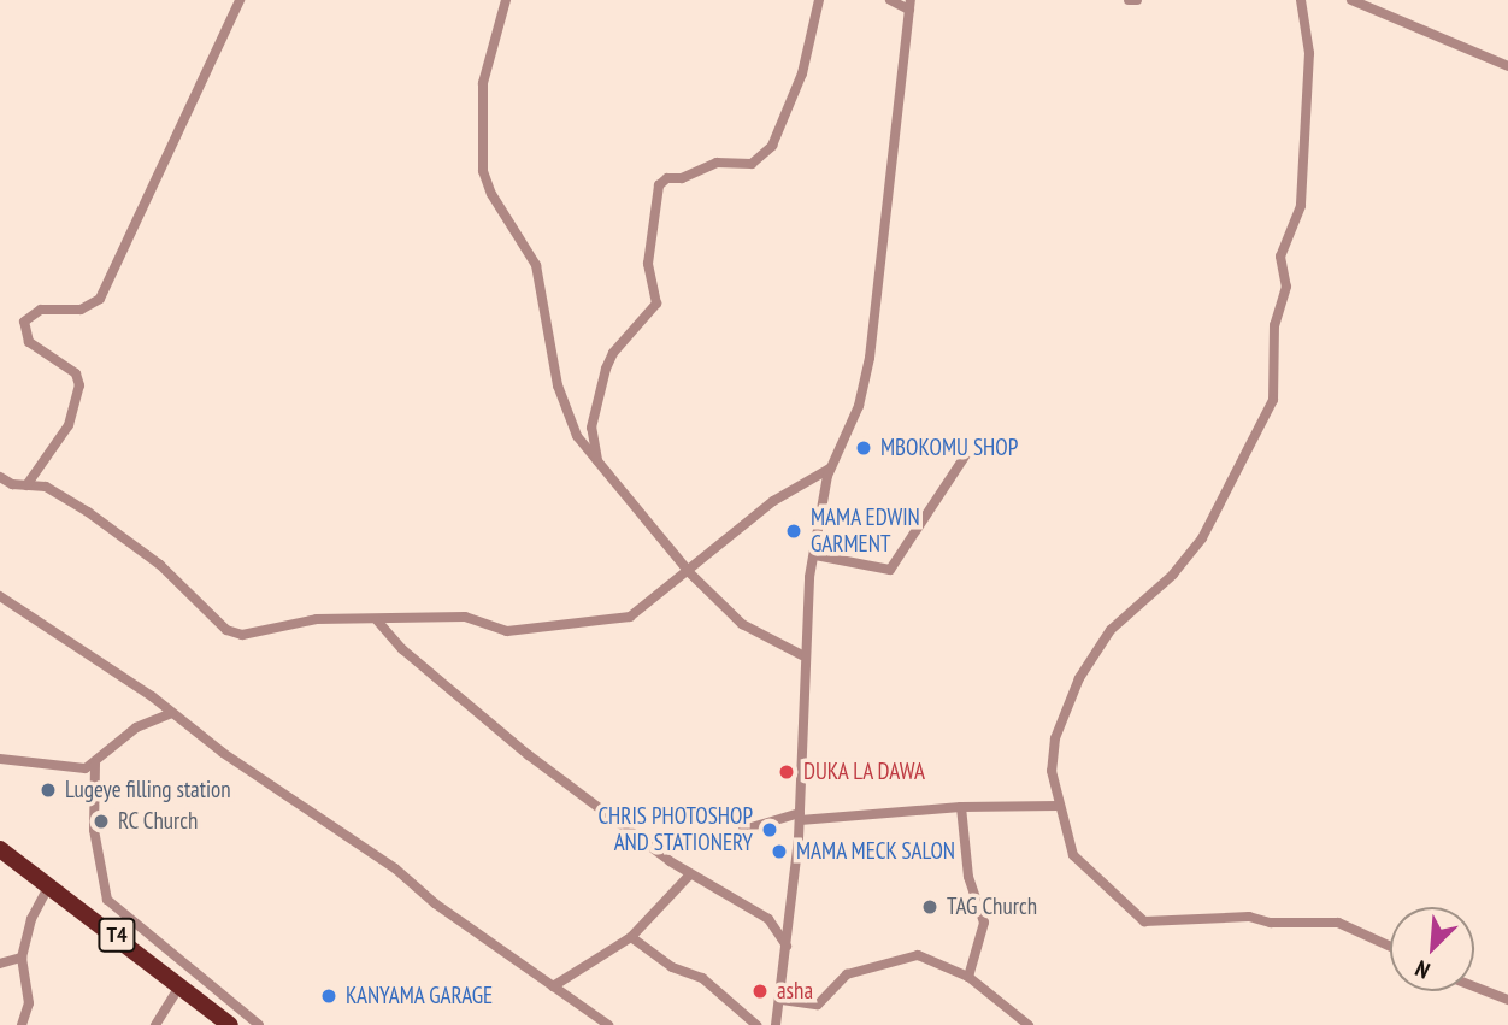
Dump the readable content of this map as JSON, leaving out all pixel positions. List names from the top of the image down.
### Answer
{
  "streets": {
    "highway": ["T4"]
  },
  "places": [
    "MBOKOMU SHOP",
    "MAMA EDWIN GARMENT",
    "DUKA LA DAWA",
    "Lugeye filling station",
    "RC Church",
    "CHRIS PHOTOSHOP AND STATIONERY",
    "MAMA MECK SALON",
    "TAG Church",
    "asha",
    "KANYAMA GARAGE"
  ],
  "north": "bottom left"
}
